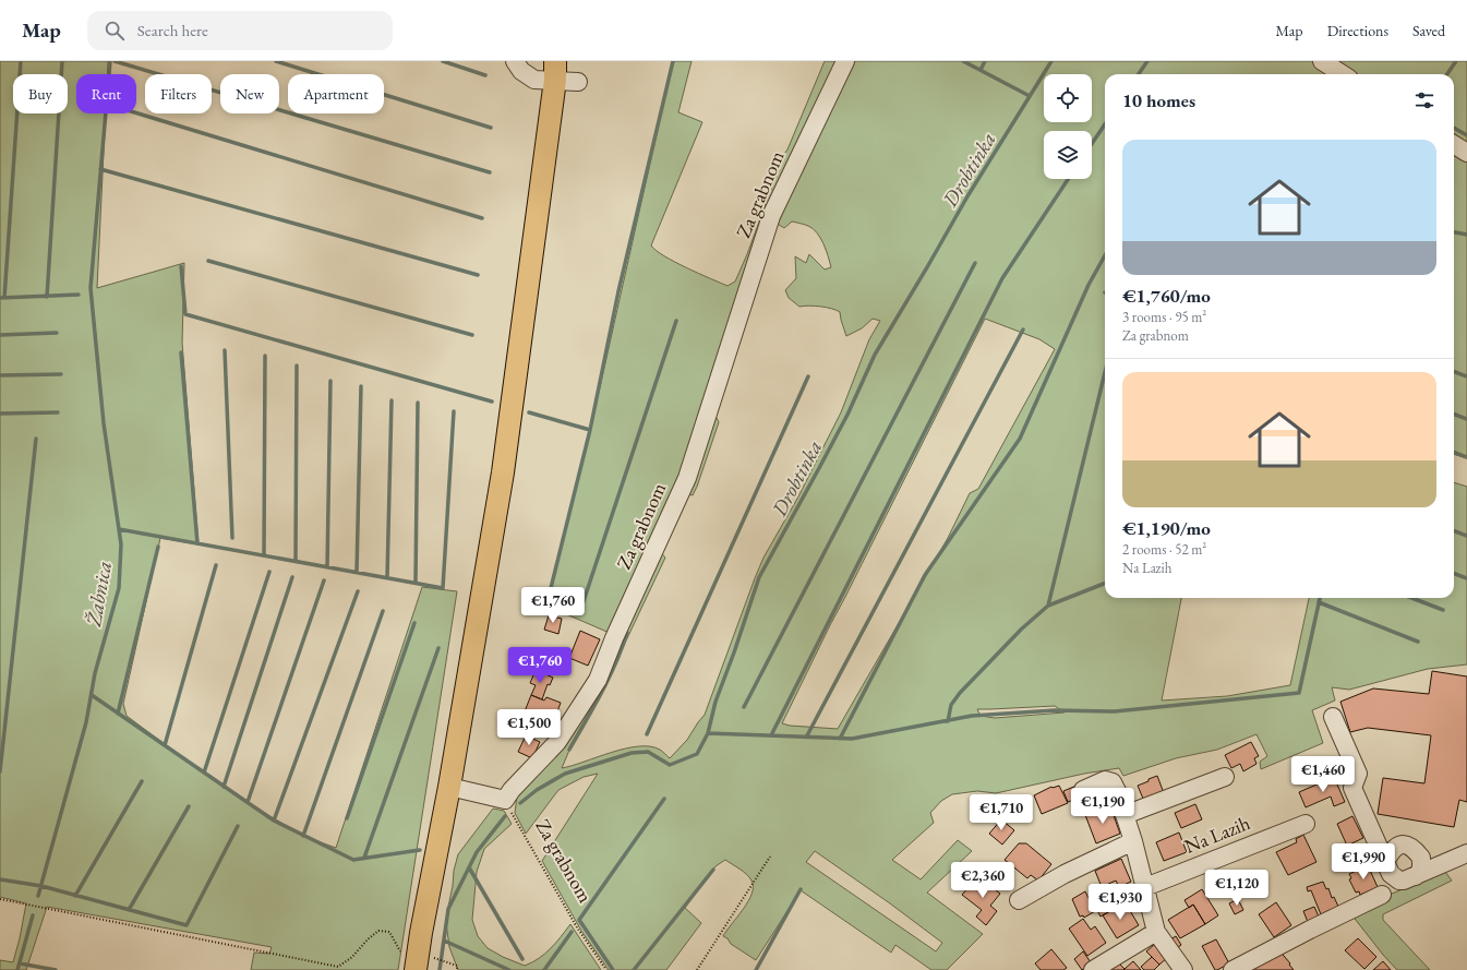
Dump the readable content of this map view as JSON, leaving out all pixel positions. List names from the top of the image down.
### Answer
{
  "streets": {
    "street": ["Za grabnom", "Na Lazih"]
  },
  "water": ["Drobtinka", "Žabnica"],
  "page": {
    "header": "Map",
    "search": "Search here",
    "nav": ["Map", "Directions", "Saved"],
    "chip": [
      "Buy",
      "Rent",
      "Filters",
      "New",
      "Apartment"
    ],
    "heading": "10 homes",
    "list": [
      {
        "name": "€1,760/mo",
        "note": "3 rooms · 95 m² · Za grabnom"
      },
      {
        "name": "€1,190/mo",
        "note": "2 rooms · 52 m² · Na Lazih"
      }
    ],
    "price": [
      "€1,760",
      "€1,760",
      "€1,500",
      "€1,460",
      "€1,190",
      "€1,710",
      "€1,990",
      "€2,360",
      "€1,120",
      "€1,930"
    ]
  }
}
